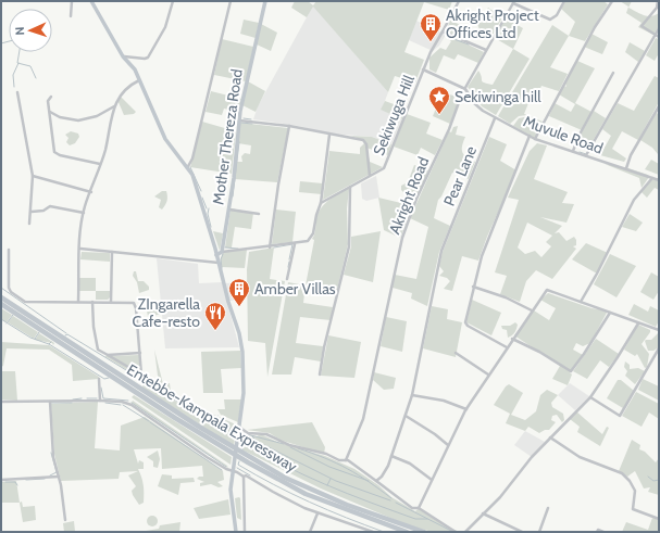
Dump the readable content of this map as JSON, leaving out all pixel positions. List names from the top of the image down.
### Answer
{
  "streets": {
    "highway": ["Entebbe-Kampala Expressway"],
    "main road": ["Mother Thereza Road"],
    "street": [
      "Sekiwuga Hill",
      "Muvule Road",
      "Pear Lane",
      "Akright Road"
    ]
  },
  "crossings": [
    ["Muvule Road", "Pear Lane"],
    ["Muvule Road", "Akright Road"]
  ],
  "places": {
    "building": ["Akright Project Offices Ltd", "Amber Villas"],
    "place": ["Sekiwinga hill"],
    "restaurant": ["ZIngarella Cafe-resto"]
  },
  "north": "left"
}
